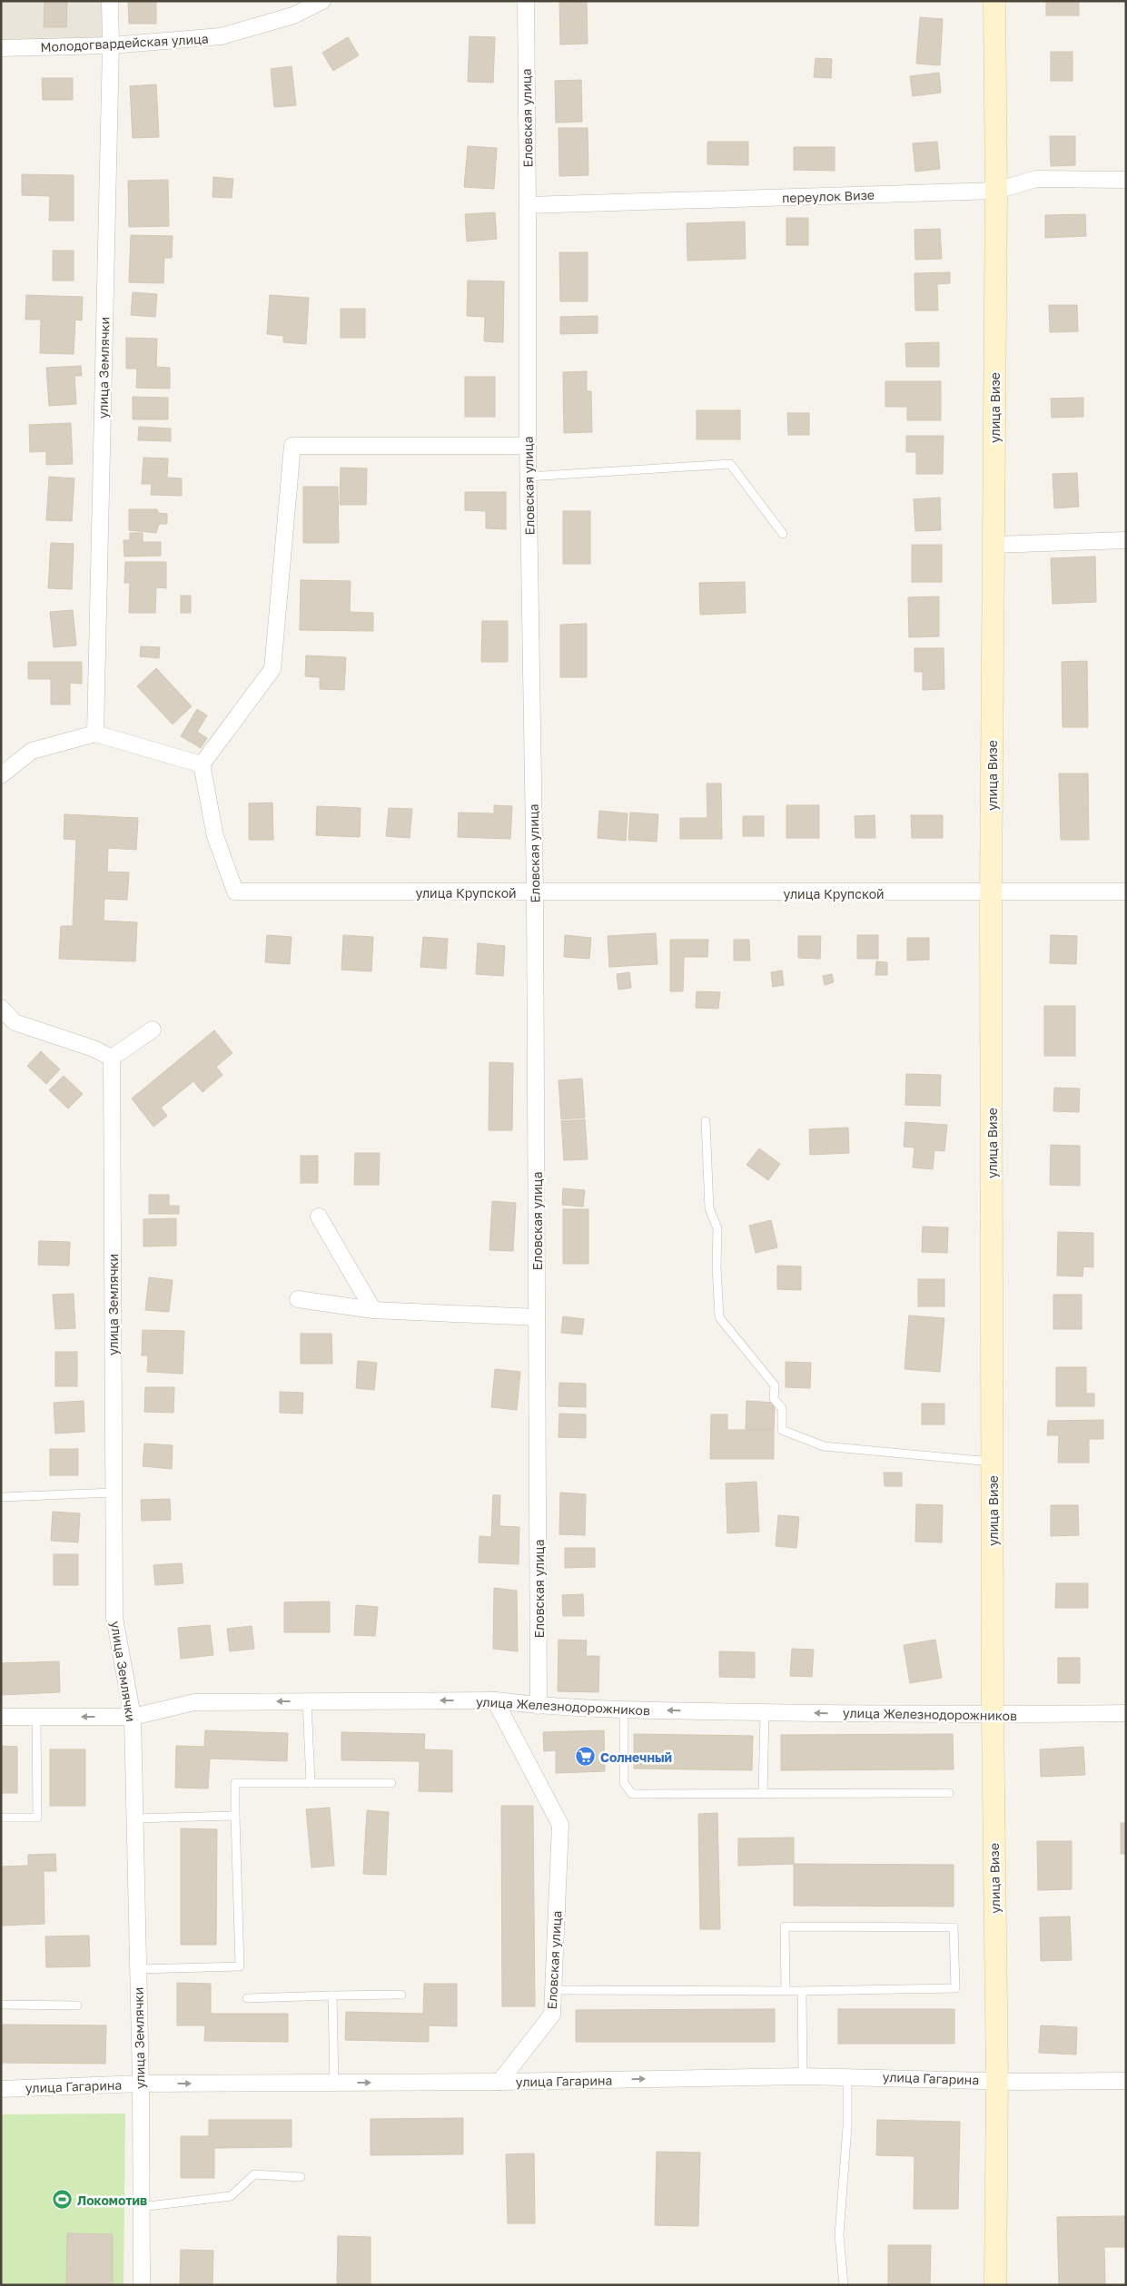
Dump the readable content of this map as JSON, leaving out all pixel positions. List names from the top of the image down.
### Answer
{
  "streets": {
    "street": [
      "Молодогвардейская улица",
      "Еловская улица",
      "переулок Визе",
      "улица Землячки",
      "улица Визе",
      "улица Крупской",
      "улица Железнодорожников",
      "улица Гагарина"
    ]
  },
  "crossings": [
    ["Молодогвардейская улица", "улица Землячки"],
    ["Еловская улица", "переулок Визе"],
    ["Еловская улица", "улица Крупской"],
    ["Еловская улица", "улица Железнодорожников"],
    ["Еловская улица", "улица Гагарина"],
    ["переулок Визе", "улица Визе"],
    ["улица Землячки", "улица Железнодорожников"],
    ["улица Землячки", "улица Гагарина"],
    ["улица Визе", "улица Крупской"],
    ["улица Визе", "улица Железнодорожников"],
    ["улица Визе", "улица Гагарина"]
  ],
  "one_way": ["улица Железнодорожников", "улица Гагарина"],
  "places": {
    "supermarket": ["Солнечный"],
    "sports": ["Локомотив"]
  }
}
